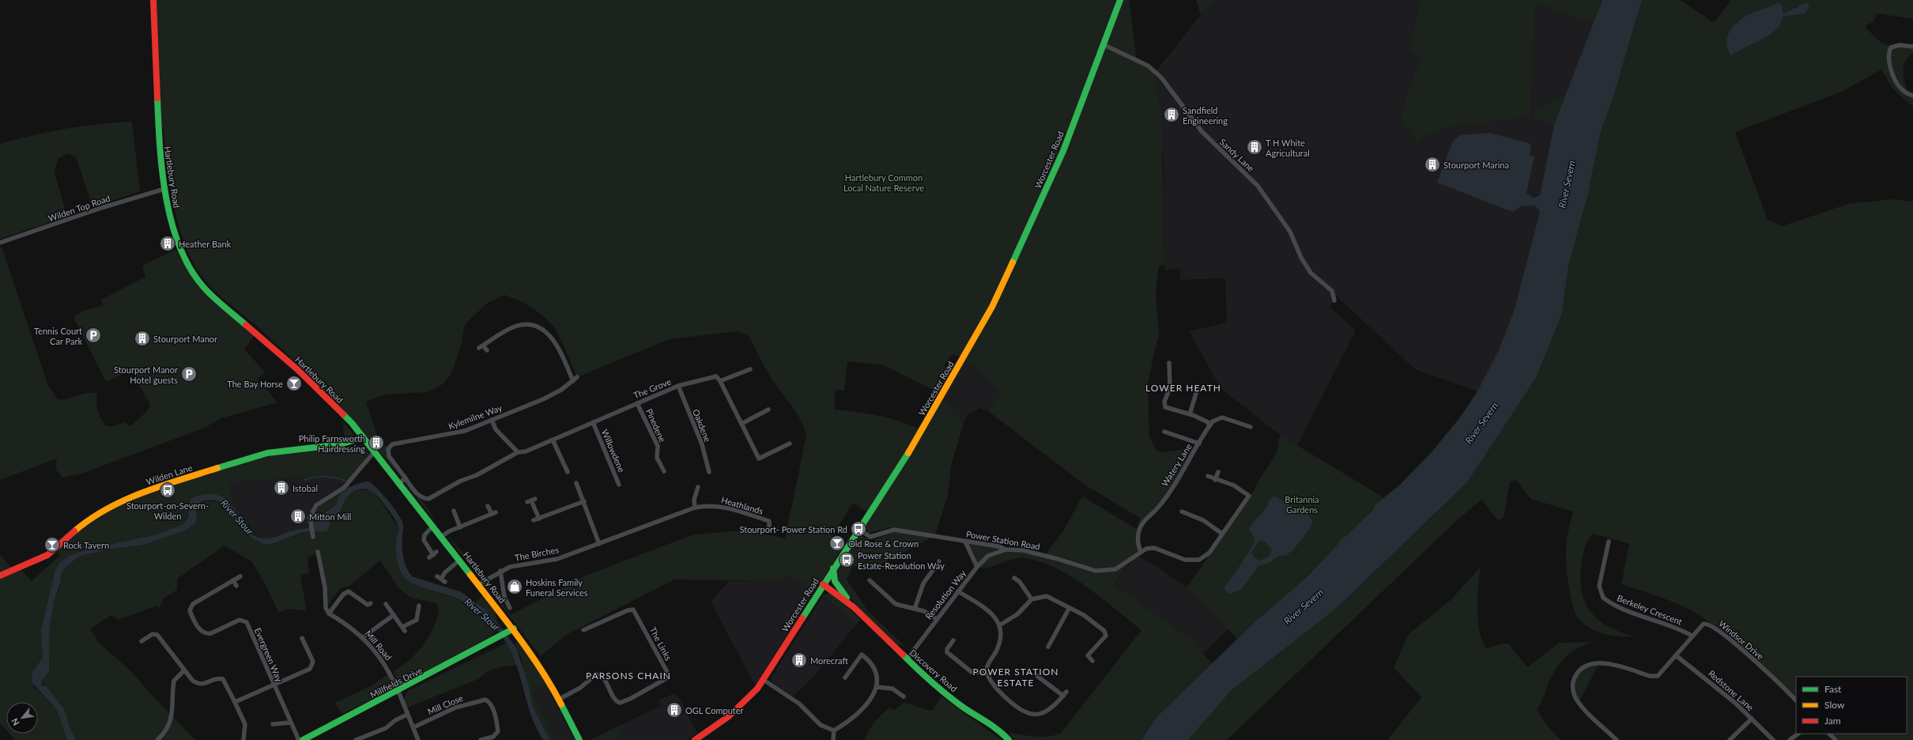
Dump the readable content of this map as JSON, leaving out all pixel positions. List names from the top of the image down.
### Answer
{
  "streets": {
    "main road": [
      "Worcester Road",
      "Hartlebury Road",
      "Wilden Lane",
      "Discovery Road",
      "Millfields Drive"
    ],
    "street": [
      "Sandy Lane",
      "Wilden Top Road",
      "The Grove",
      "Kylemilne Way",
      "Pinedene",
      "Oakdene",
      "Willowdene",
      "Watery Lane",
      "Heathlands",
      "Power Station Road",
      "The Birches",
      "Resolution Way",
      "Berkeley Crescent",
      "Windsor Drive",
      "The Links",
      "Mill Road",
      "Evergreen Way",
      "Redstone Lane",
      "Mill Close"
    ]
  },
  "crossings": [
    ["Sandy Lane", "Worcester Road"],
    ["Worcester Road", "Power Station Road"],
    ["Worcester Road", "Discovery Road"],
    ["Hartlebury Road", "Wilden Top Road"],
    ["Hartlebury Road", "Wilden Lane"],
    ["Hartlebury Road", "The Birches"],
    ["Hartlebury Road", "The Links"],
    ["Hartlebury Road", "Millfields Drive"],
    ["The Grove", "Kylemilne Way"],
    ["The Grove", "Pinedene"],
    ["The Grove", "Oakdene"],
    ["The Grove", "Willowdene"],
    ["Watery Lane", "Power Station Road"],
    ["Heathlands", "The Birches"],
    ["Power Station Road", "Resolution Way"],
    ["Resolution Way", "Discovery Road"],
    ["Berkeley Crescent", "Windsor Drive"],
    ["Windsor Drive", "Redstone Lane"],
    ["Mill Road", "Millfields Drive"],
    ["Mill Road", "Mill Close"]
  ],
  "districts": ["LOWER HEATH", "POWER STATION ESTATE", "PARSONS CHAIN"],
  "water": ["River Severn", "River Stour"],
  "parks": ["Hartlebury Common Local Nature Reserve", "Britannia Gardens"],
  "places": {
    "building": [
      "Sandfield Engineering",
      "T H White Agricultural",
      "Stourport Marina",
      "Heather Bank",
      "Stourport Manor",
      "Philip Farnsworth Hairdressing",
      "Istobal",
      "Mitton Mill",
      "Morecraft",
      "OGL Computer"
    ],
    "parking": ["Tennis Court Car Park", "Stourport Manor Hotel guests"],
    "bar": ["The Bay Horse", "Old Rose & Crown", "Rock Tavern"],
    "bus stop": ["Stourport-on-Severn- Wilden", "Stourport- Power Station Rd", "Power Station Estate-Resolution Way"],
    "shop": ["Hoskins Family Funeral Services"]
  },
  "legend": ["Fast", "Slow", "Jam"],
  "north": "bottom left"
}
